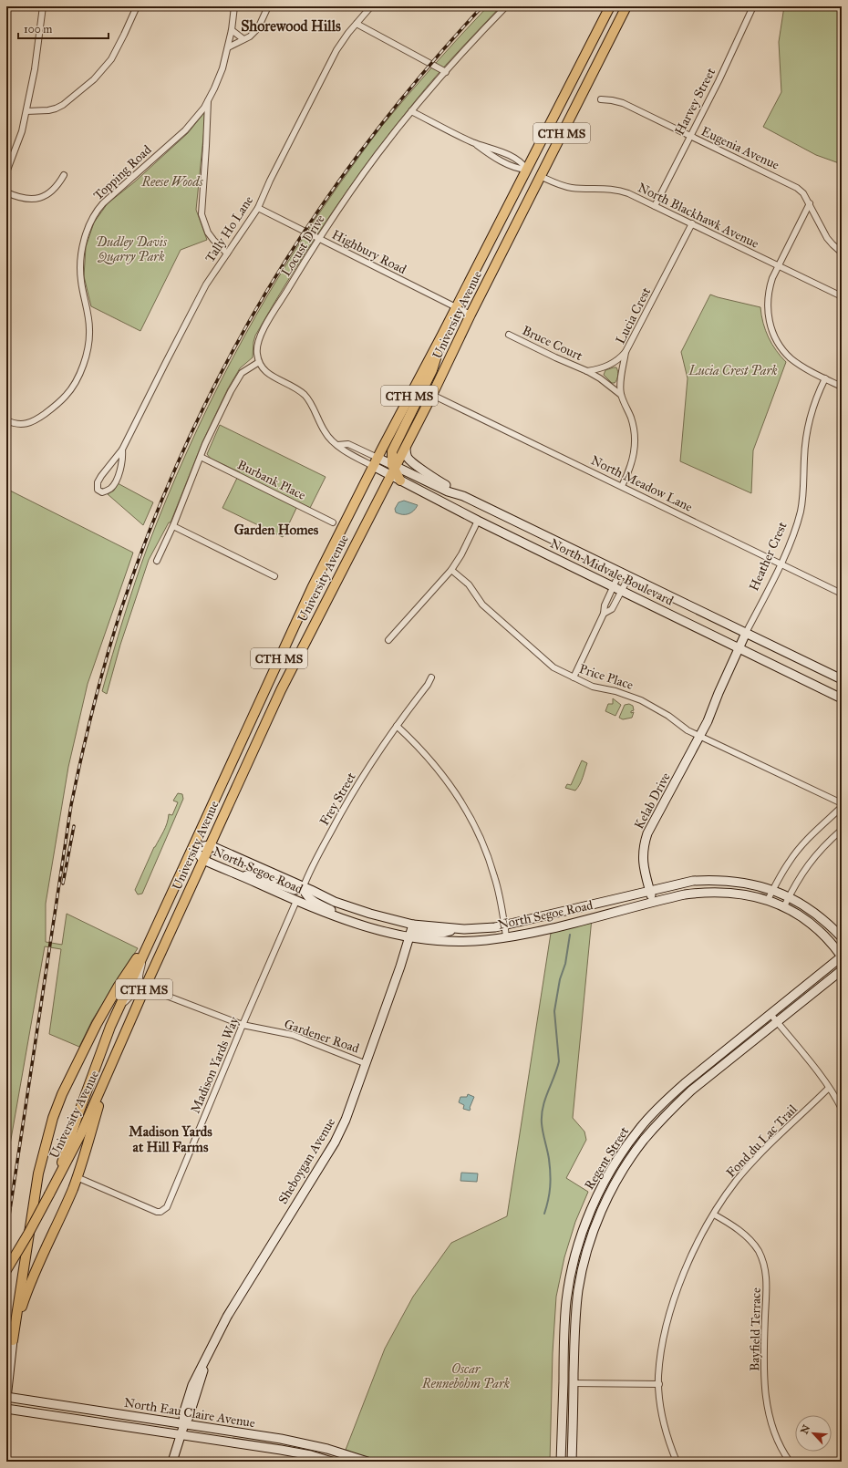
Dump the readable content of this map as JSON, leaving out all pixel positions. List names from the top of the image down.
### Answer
{
  "streets": {
    "main road": ["CTH MS", "University Avenue"],
    "street": [
      "Harvey Street",
      "Eugenia Avenue",
      "Topping Road",
      "North Blackhawk Avenue",
      "Tally Ho Lane",
      "Locust Drive",
      "Highbury Road",
      "Lucia Crest",
      "Bruce Court",
      "Burbank Place",
      "North Meadow Lane",
      "Heather Crest",
      "North Midvale Boulevard",
      "Price Place",
      "Frey Street",
      "Kelab Drive",
      "North Segoe Road",
      "Gardener Road",
      "Madison Yards Way",
      "Fond du Lac Trail",
      "Regent Street",
      "Sheboygan Avenue",
      "Bayfield Terrace",
      "North Eau Claire Avenue"
    ]
  },
  "crossings": [
    ["Harvey Street", "Eugenia Avenue"],
    ["Harvey Street", "North Blackhawk Avenue"],
    ["North Blackhawk Avenue", "University Avenue"],
    ["North Blackhawk Avenue", "Lucia Crest"],
    ["Tally Ho Lane", "Highbury Road"],
    ["Locust Drive", "Highbury Road"],
    ["Highbury Road", "University Avenue"],
    ["University Avenue", "North Meadow Lane"],
    ["University Avenue", "North Midvale Boulevard"],
    ["University Avenue", "North Segoe Road"],
    ["University Avenue", "Gardener Road"],
    ["Lucia Crest", "Bruce Court"],
    ["Lucia Crest", "North Meadow Lane"],
    ["North Meadow Lane", "Heather Crest"],
    ["Heather Crest", "North Midvale Boulevard"],
    ["Heather Crest", "Price Place"],
    ["Heather Crest", "Kelab Drive"],
    ["Price Place", "Kelab Drive"],
    ["Frey Street", "North Segoe Road"],
    ["Kelab Drive", "North Segoe Road"],
    ["North Segoe Road", "Madison Yards Way"],
    ["North Segoe Road", "Regent Street"],
    ["North Segoe Road", "Sheboygan Avenue"],
    ["Gardener Road", "Madison Yards Way"],
    ["Gardener Road", "Sheboygan Avenue"],
    ["Fond du Lac Trail", "Bayfield Terrace"],
    ["Sheboygan Avenue", "North Eau Claire Avenue"]
  ],
  "districts": ["Shorewood Hills", "Garden Homes", "Madison Yards at Hill Farms"],
  "parks": [
    "Reese Woods",
    "Dudley Davis Quarry Park",
    "Lucia Crest Park",
    "Oscar Rennebohm Park"
  ],
  "scale_bar": "100 m",
  "north": "top left"
}
